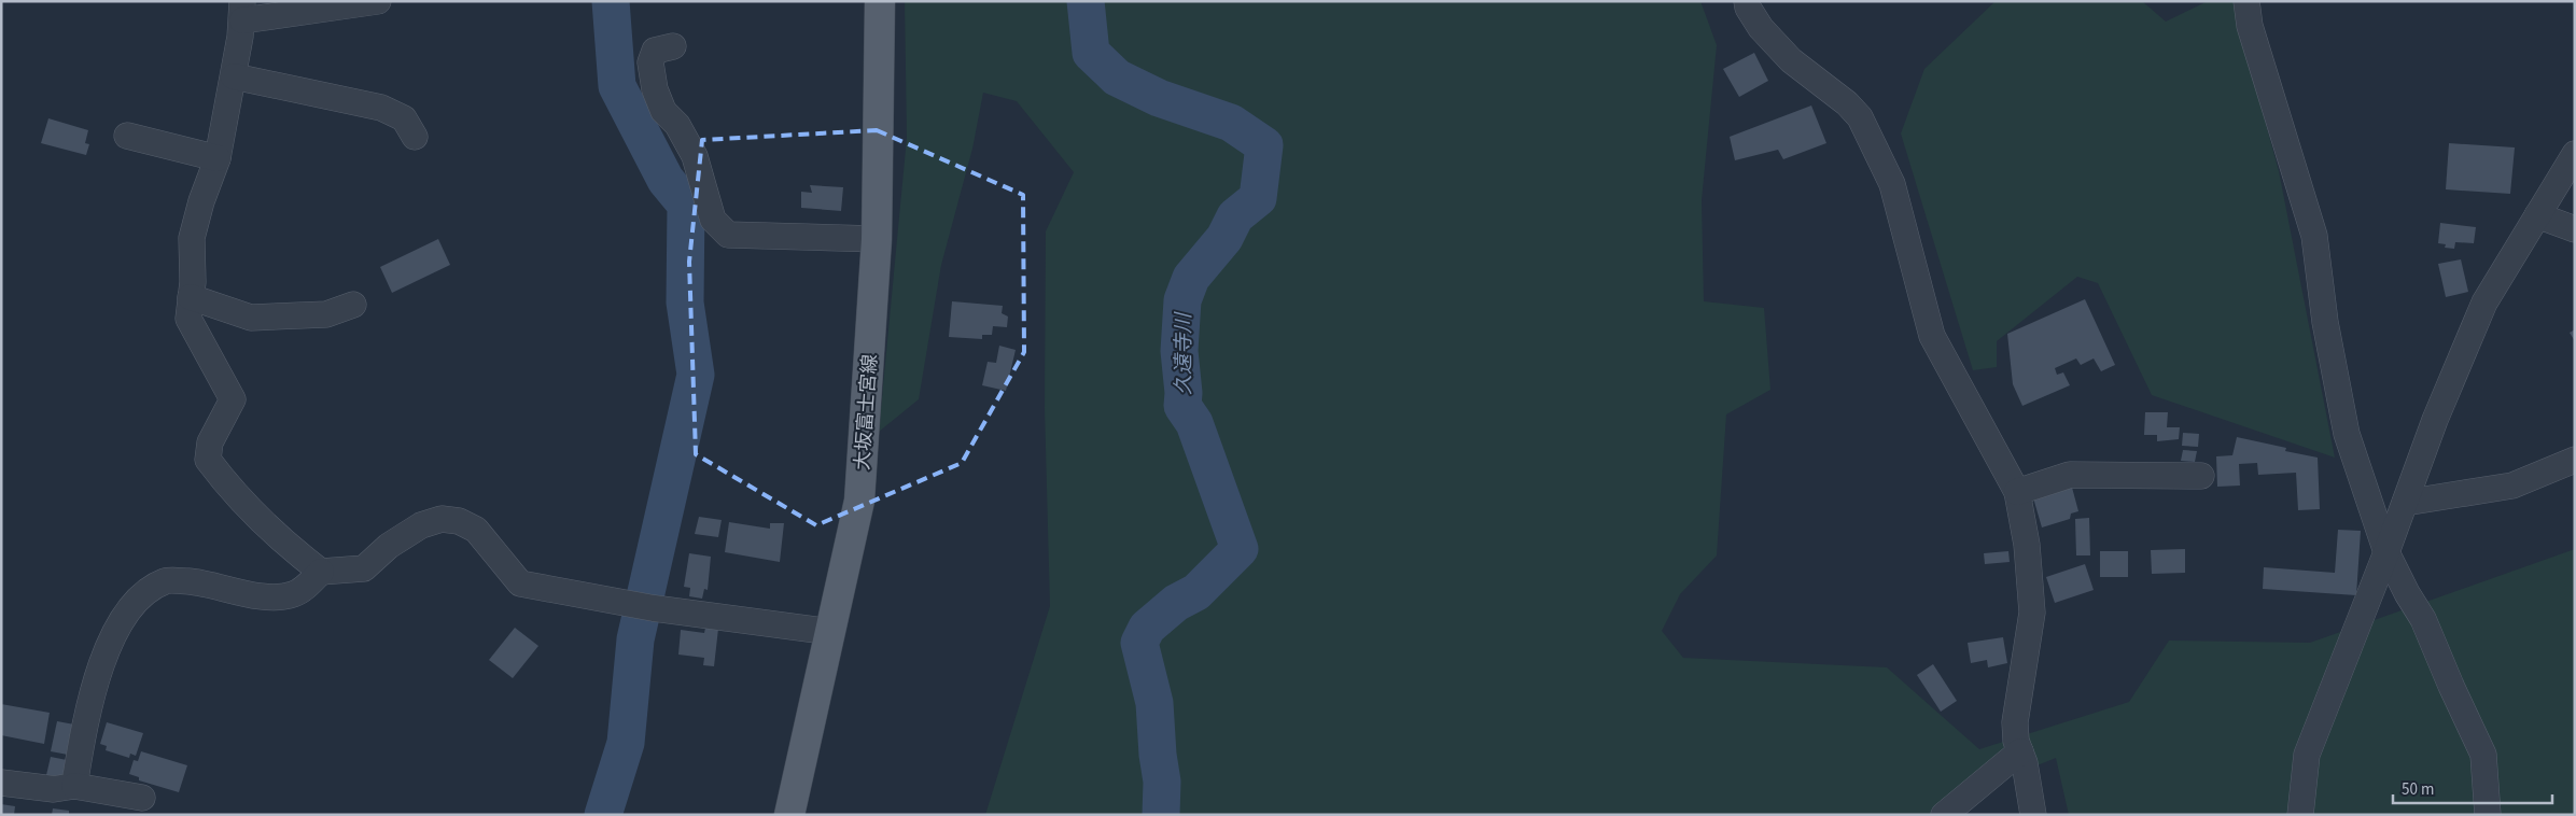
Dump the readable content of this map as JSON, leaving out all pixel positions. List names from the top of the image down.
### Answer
{
  "streets": {
    "main road": ["大坂富士宮線"]
  },
  "water": ["久遠寺川"],
  "scale_bar": "50 m"
}
